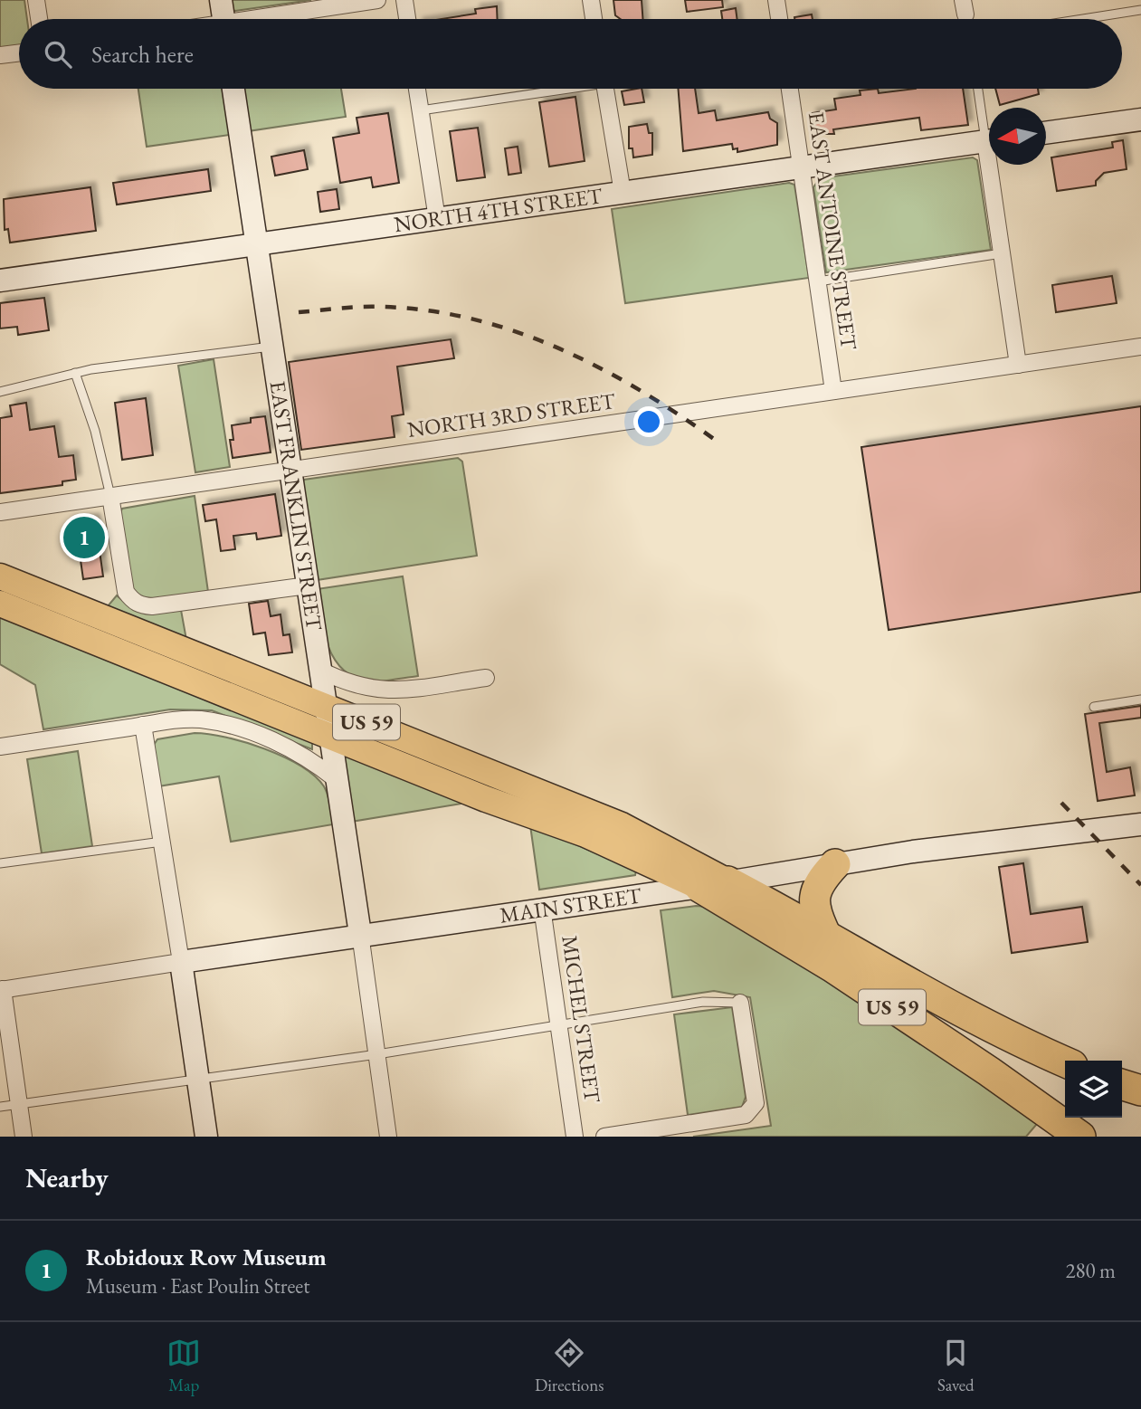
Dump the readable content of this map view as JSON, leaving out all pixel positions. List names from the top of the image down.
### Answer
{
  "streets": {
    "highway": ["US 59"],
    "street": [
      "NORTH 4TH STREET",
      "EAST ANTOINE STREET",
      "NORTH 3RD STREET",
      "EAST FRANKLIN STREET",
      "MAIN STREET",
      "MICHEL STREET"
    ]
  },
  "crossings": [
    ["NORTH 4TH STREET", "EAST ANTOINE STREET"],
    ["NORTH 4TH STREET", "EAST FRANKLIN STREET"],
    ["EAST ANTOINE STREET", "NORTH 3RD STREET"],
    ["NORTH 3RD STREET", "EAST FRANKLIN STREET"],
    ["EAST FRANKLIN STREET", "US 59"],
    ["EAST FRANKLIN STREET", "MAIN STREET"],
    ["US 59", "MAIN STREET"],
    ["MAIN STREET", "MICHEL STREET"]
  ],
  "north": "left",
  "page": {
    "search": "Search here",
    "pins": "1",
    "heading": "Nearby",
    "list": [
      {
        "mark": "1",
        "name": "Robidoux Row Museum",
        "note": "Museum · East Poulin Street",
        "value": "280 m"
      }
    ],
    "nav": ["Map", "Directions", "Saved"]
  }
}
